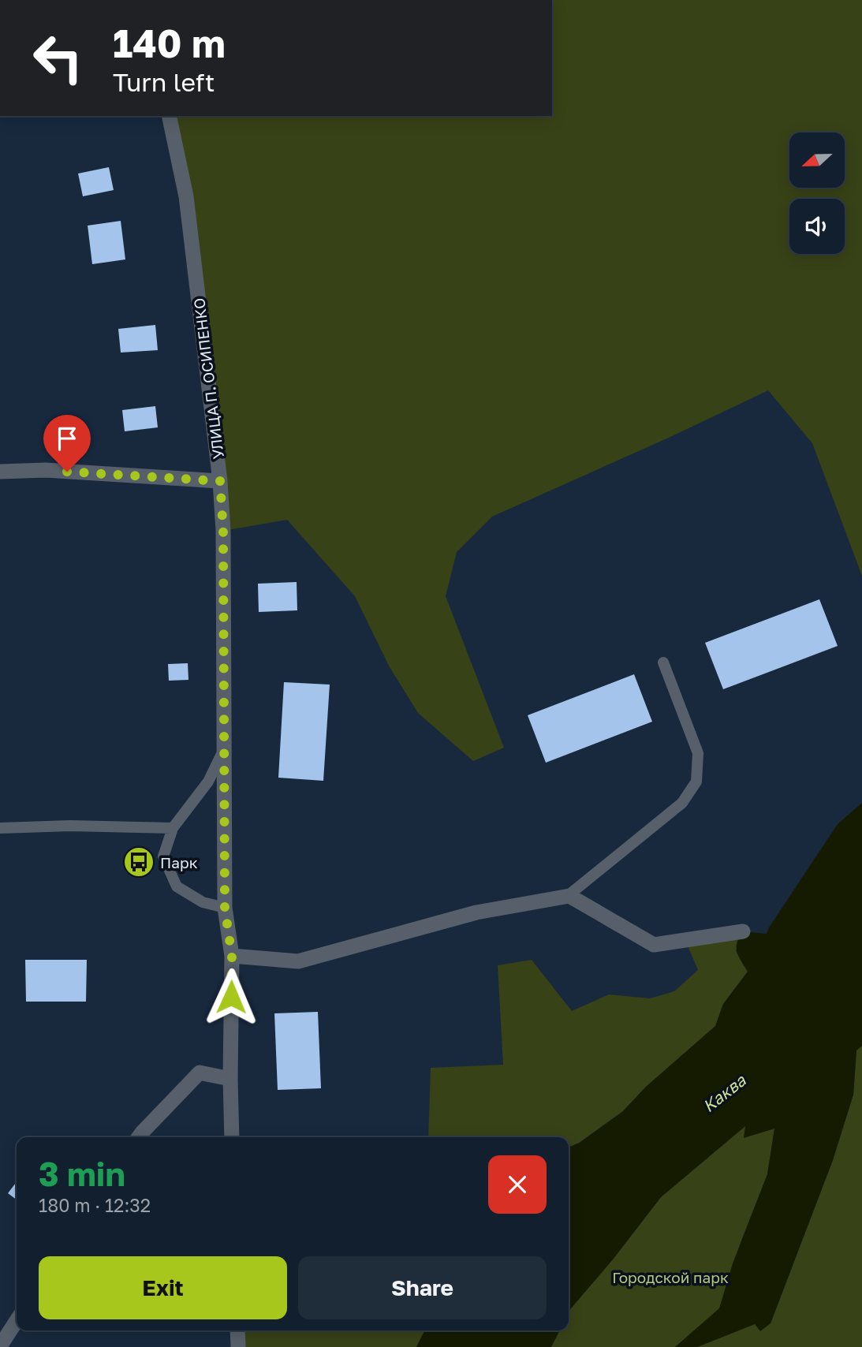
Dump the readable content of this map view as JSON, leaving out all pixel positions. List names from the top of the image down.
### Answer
{
  "streets": {
    "street": ["УЛИЦА П. ОСИПЕНКО"]
  },
  "water": ["Каква"],
  "parks": ["Городской парк"],
  "places": {
    "bus stop": ["Парк"]
  },
  "north": "left",
  "page": {
    "turn": ["140 m", "Turn left"],
    "heading": ["3 min", "180 m · 12:32"],
    "buttons": ["Exit", "Share"]
  }
}
